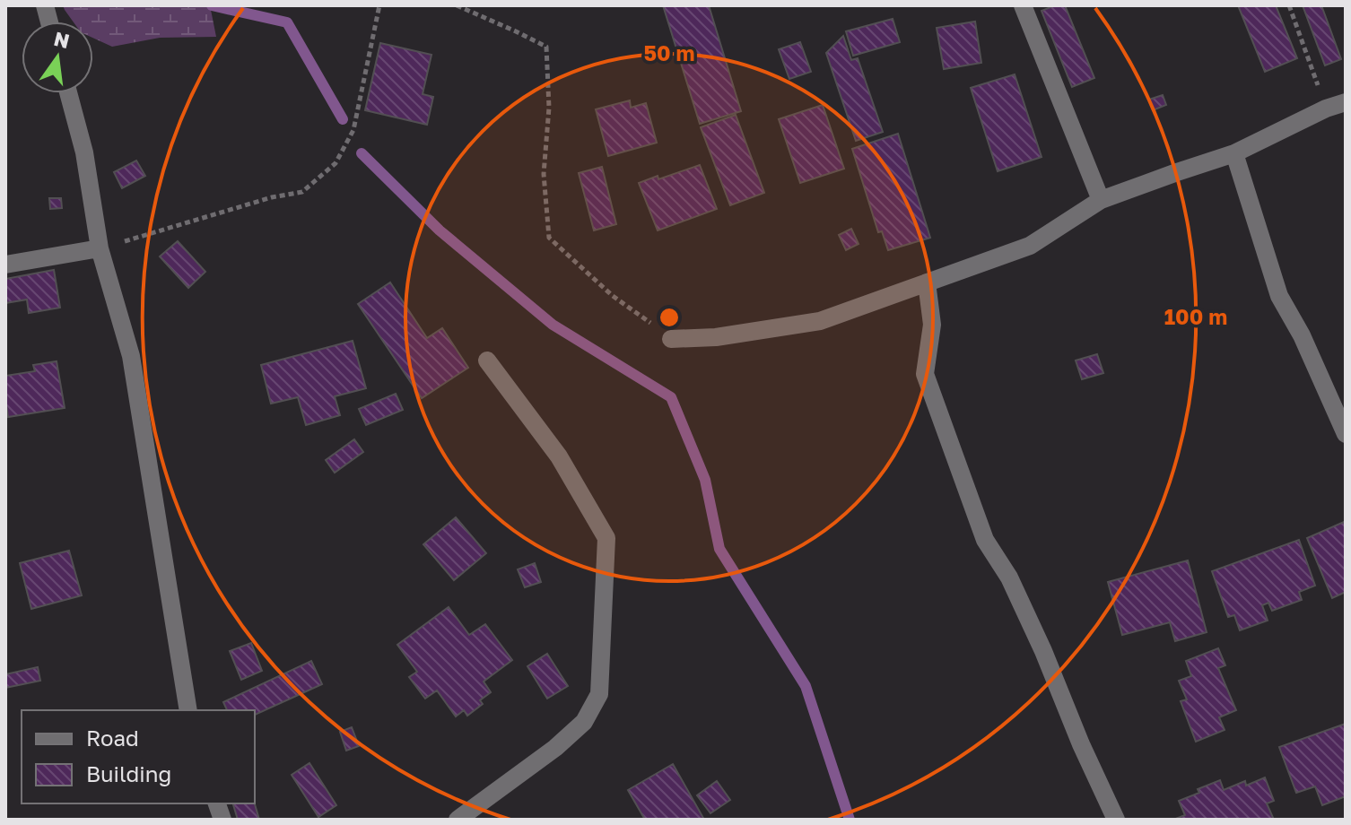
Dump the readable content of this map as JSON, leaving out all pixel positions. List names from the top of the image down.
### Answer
{
  "legend": ["Road", "Building"],
  "north": "top",
  "rings": ["50 m", "100 m"]
}
